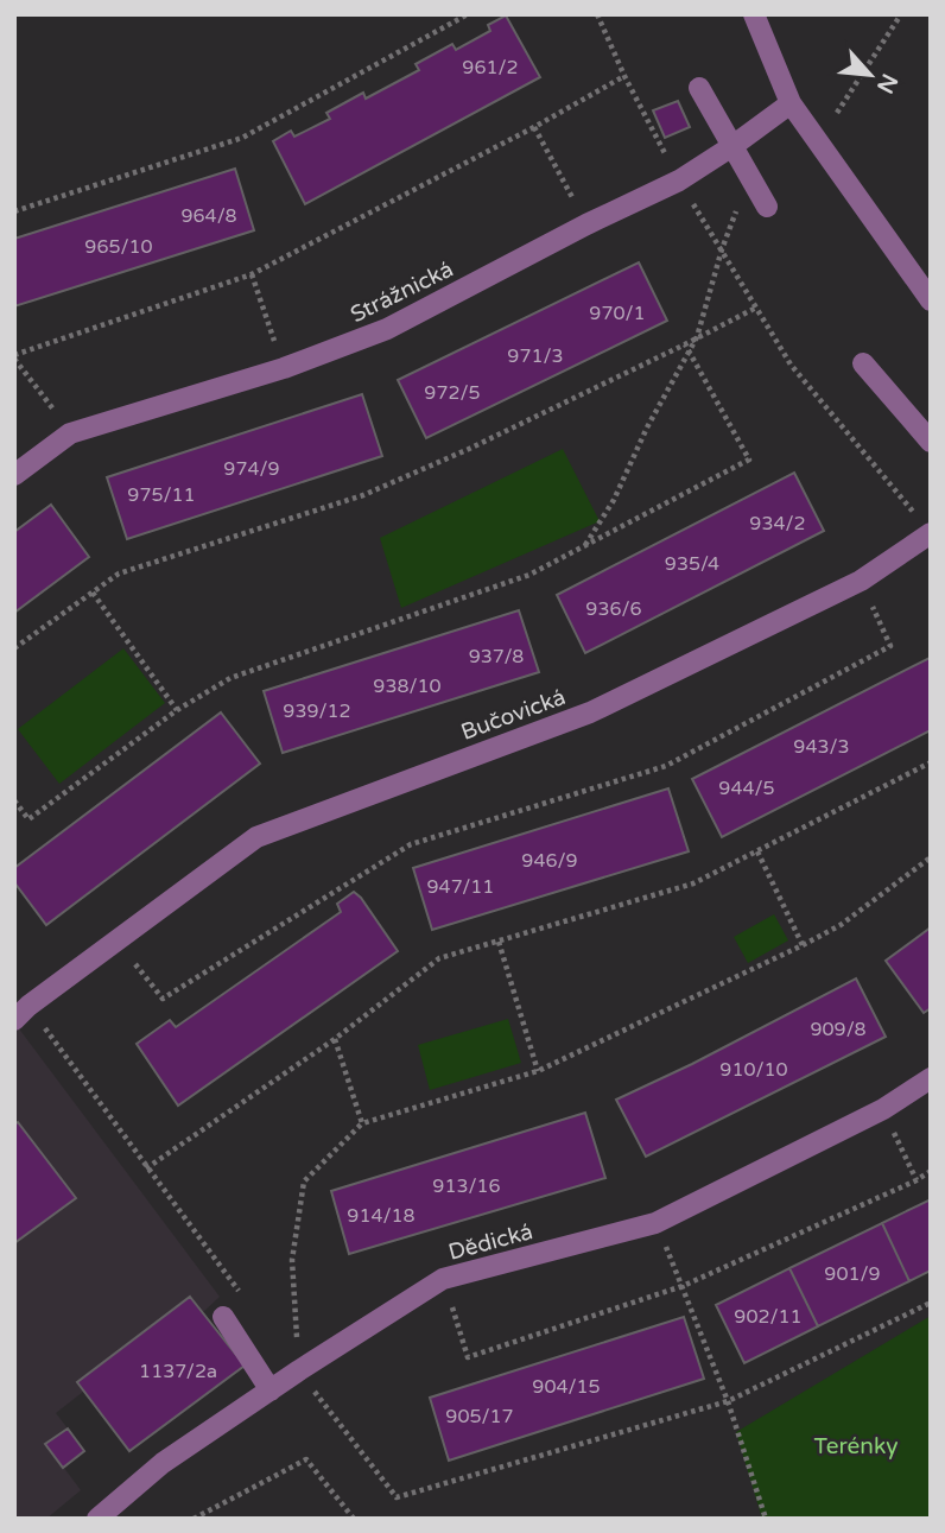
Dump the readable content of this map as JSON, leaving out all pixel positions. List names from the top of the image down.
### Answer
{
  "streets": {
    "street": ["Strážnická", "Bučovická", "Dědická"]
  },
  "parks": ["Terénky"],
  "house_numbers": [
    "961/2",
    "964/8",
    "965/10",
    "970/1",
    "971/3",
    "972/5",
    "974/9",
    "975/11",
    "934/2",
    "935/4",
    "936/6",
    "937/8",
    "938/10",
    "939/12",
    "943/3",
    "944/5",
    "946/9",
    "947/11",
    "909/8",
    "910/10",
    "913/16",
    "914/18",
    "901/9",
    "902/11",
    "1137/2a",
    "904/15",
    "905/17"
  ],
  "north": "bottom right"
}
